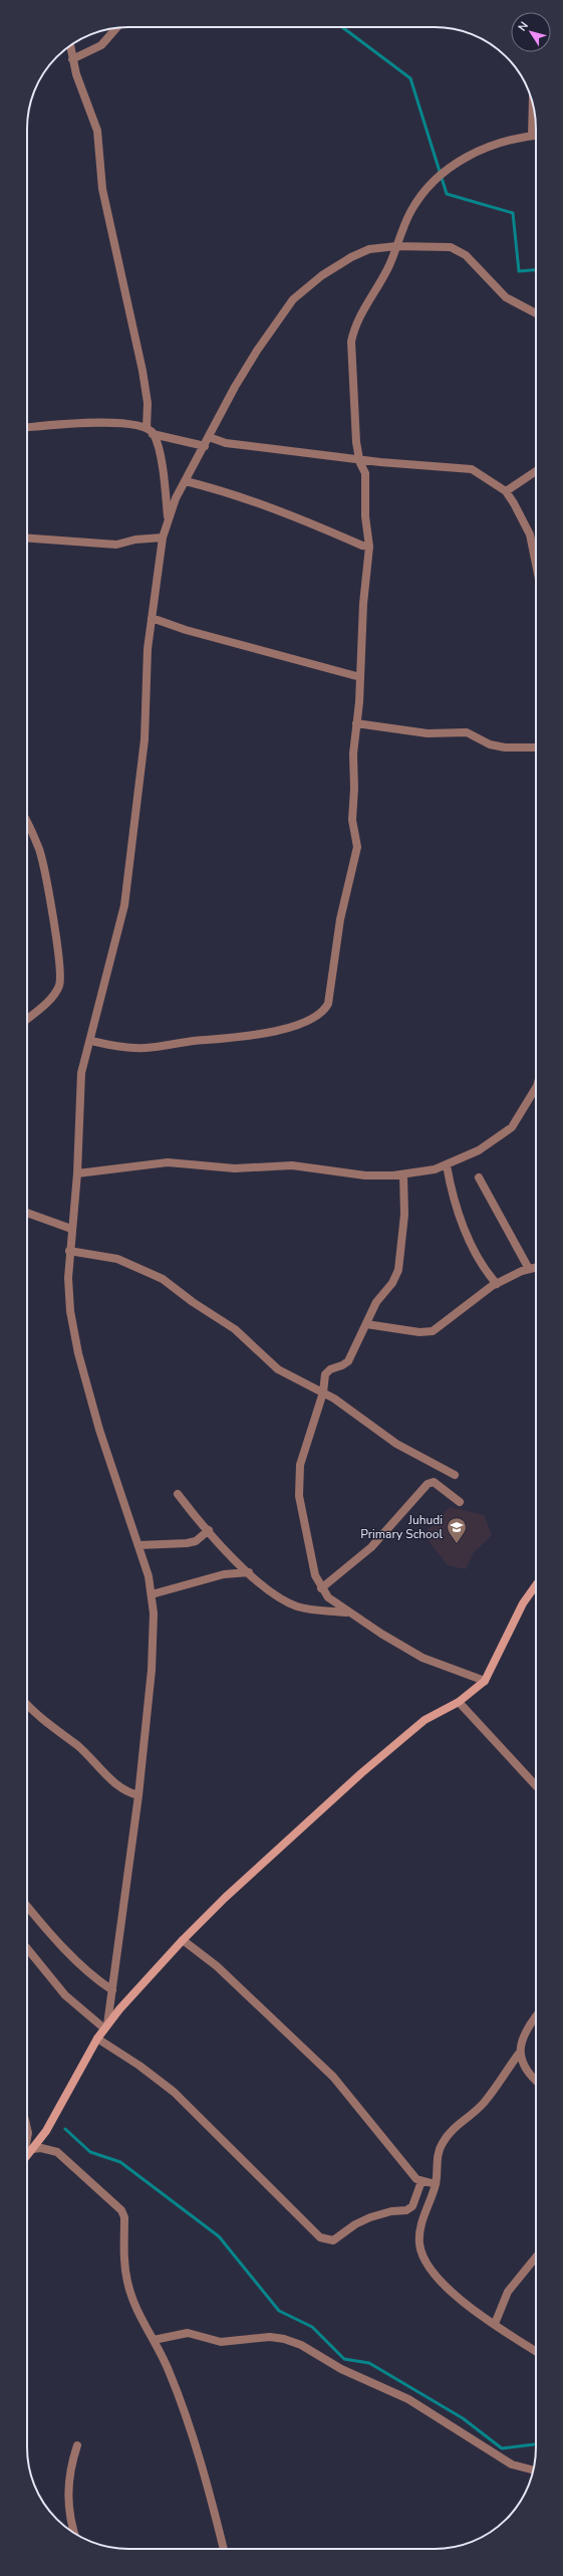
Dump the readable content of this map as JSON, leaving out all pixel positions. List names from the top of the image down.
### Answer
{
  "places": {
    "school or university": ["Juhudi Primary School"]
  },
  "north": "top left"
}
